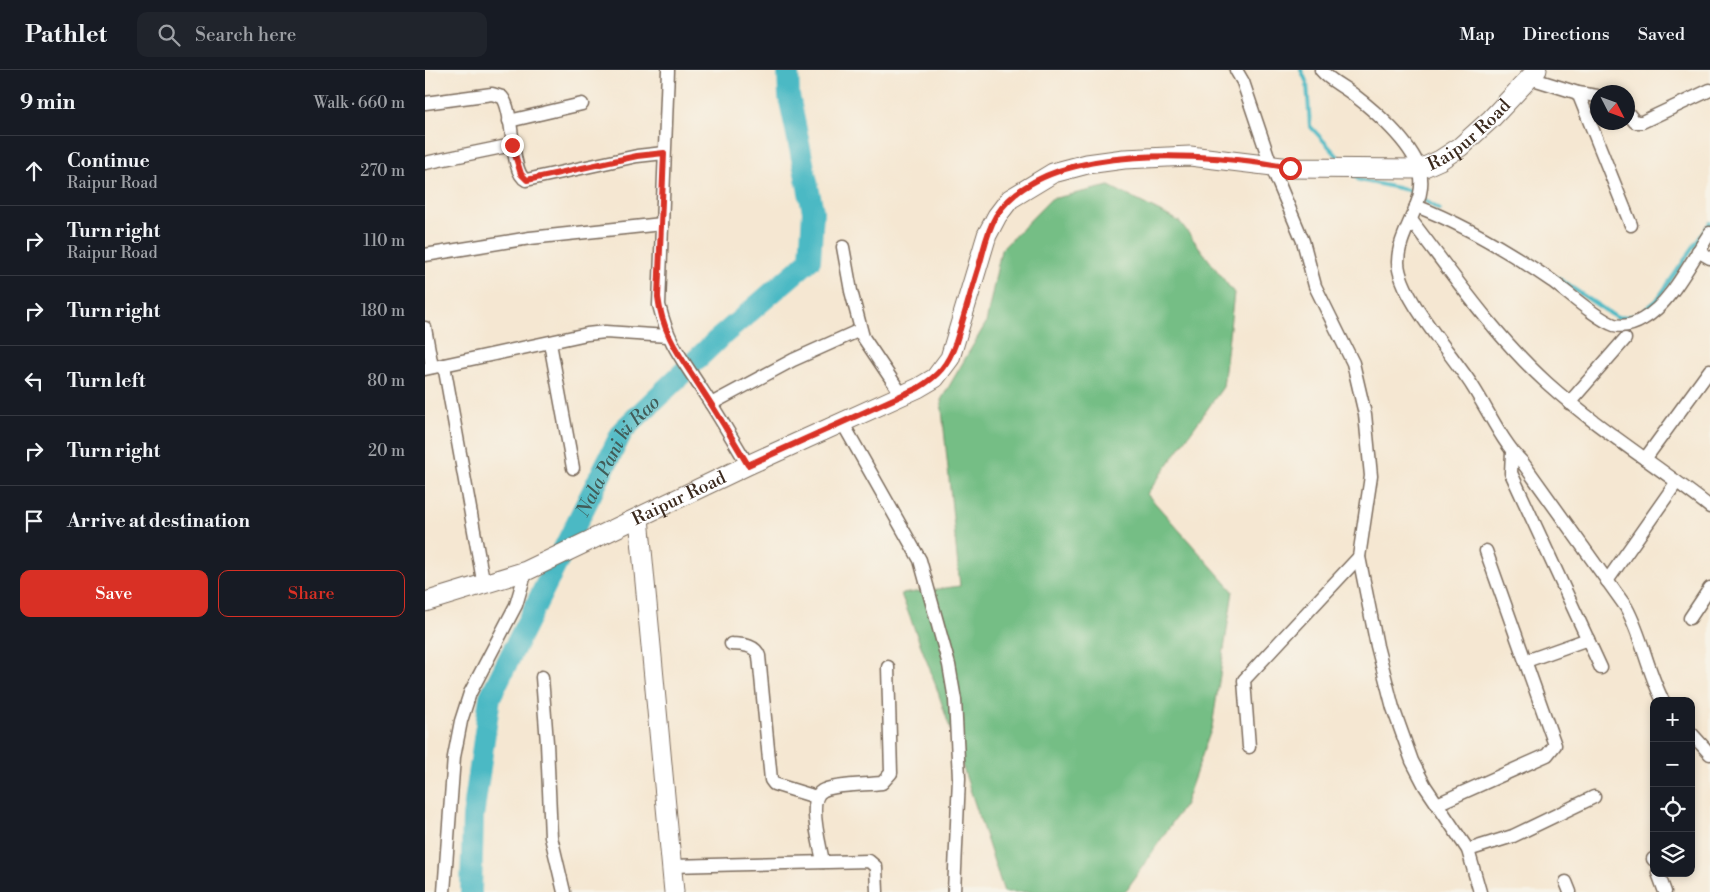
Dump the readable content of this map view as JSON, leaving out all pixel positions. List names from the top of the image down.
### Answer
{
  "streets": {
    "main road": ["Raipur Road"]
  },
  "water": ["Nala Pani ki Rao"],
  "north": "bottom right",
  "page": {
    "header": "Pathlet",
    "search": "Search here",
    "nav": ["Map", "Directions", "Saved"],
    "heading": ["9 min", "Walk · 660 m"],
    "list": [
      ["Continue", "Raipur Road", "270 m"],
      ["Turn right", "Raipur Road", "110 m"],
      ["Turn right", "180 m"],
      ["Turn left", "80 m"],
      ["Turn right", "20 m"],
      "Arrive at destination"
    ],
    "buttons": ["Save", "Share"],
    "map_buttons": ["+", "−"]
  }
}
